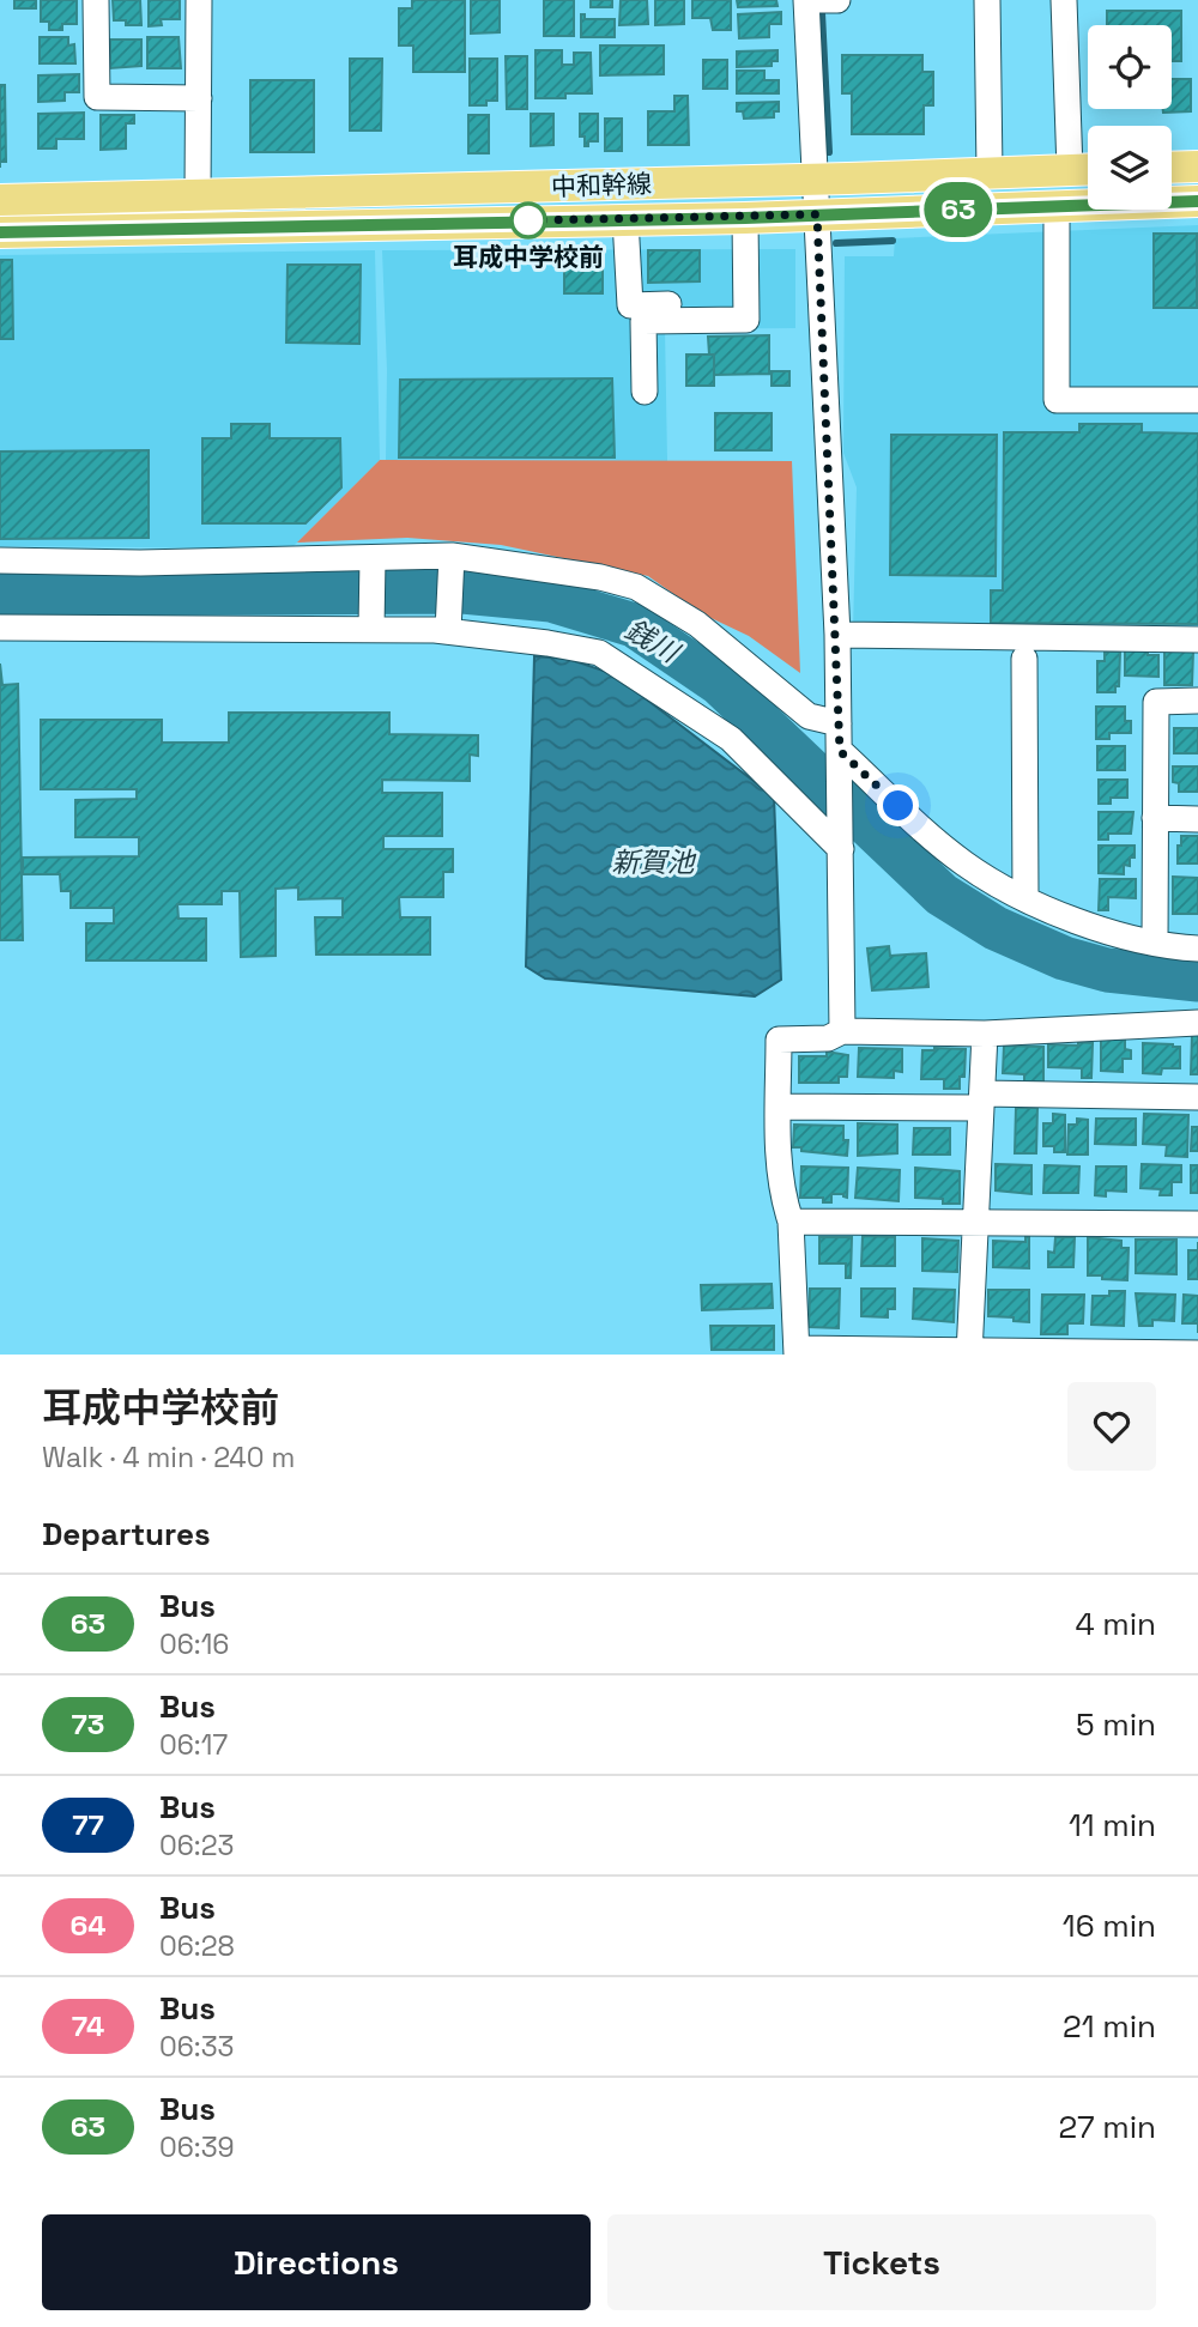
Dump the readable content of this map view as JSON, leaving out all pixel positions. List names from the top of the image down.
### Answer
{
  "streets": {
    "main road": ["中和幹線"]
  },
  "water": ["銭川", "新賀池"],
  "places": ["耳成中学校前"],
  "lines": ["bus line 63"],
  "page": {
    "on_map": "63",
    "heading": [
      ["耳成中学校前", "Walk · 4 min · 240 m"],
      "Departures"
    ],
    "list": [
      {
        "mark": "63",
        "name": "Bus",
        "note": "06:16",
        "value": "4 min"
      },
      {
        "mark": "73",
        "name": "Bus",
        "note": "06:17",
        "value": "5 min"
      },
      {
        "mark": "77",
        "name": "Bus",
        "note": "06:23",
        "value": "11 min"
      },
      {
        "mark": "64",
        "name": "Bus",
        "note": "06:28",
        "value": "16 min"
      },
      {
        "mark": "74",
        "name": "Bus",
        "note": "06:33",
        "value": "21 min"
      },
      {
        "mark": "63",
        "name": "Bus",
        "note": "06:39",
        "value": "27 min"
      }
    ],
    "buttons": ["Directions", "Tickets"]
  }
}
